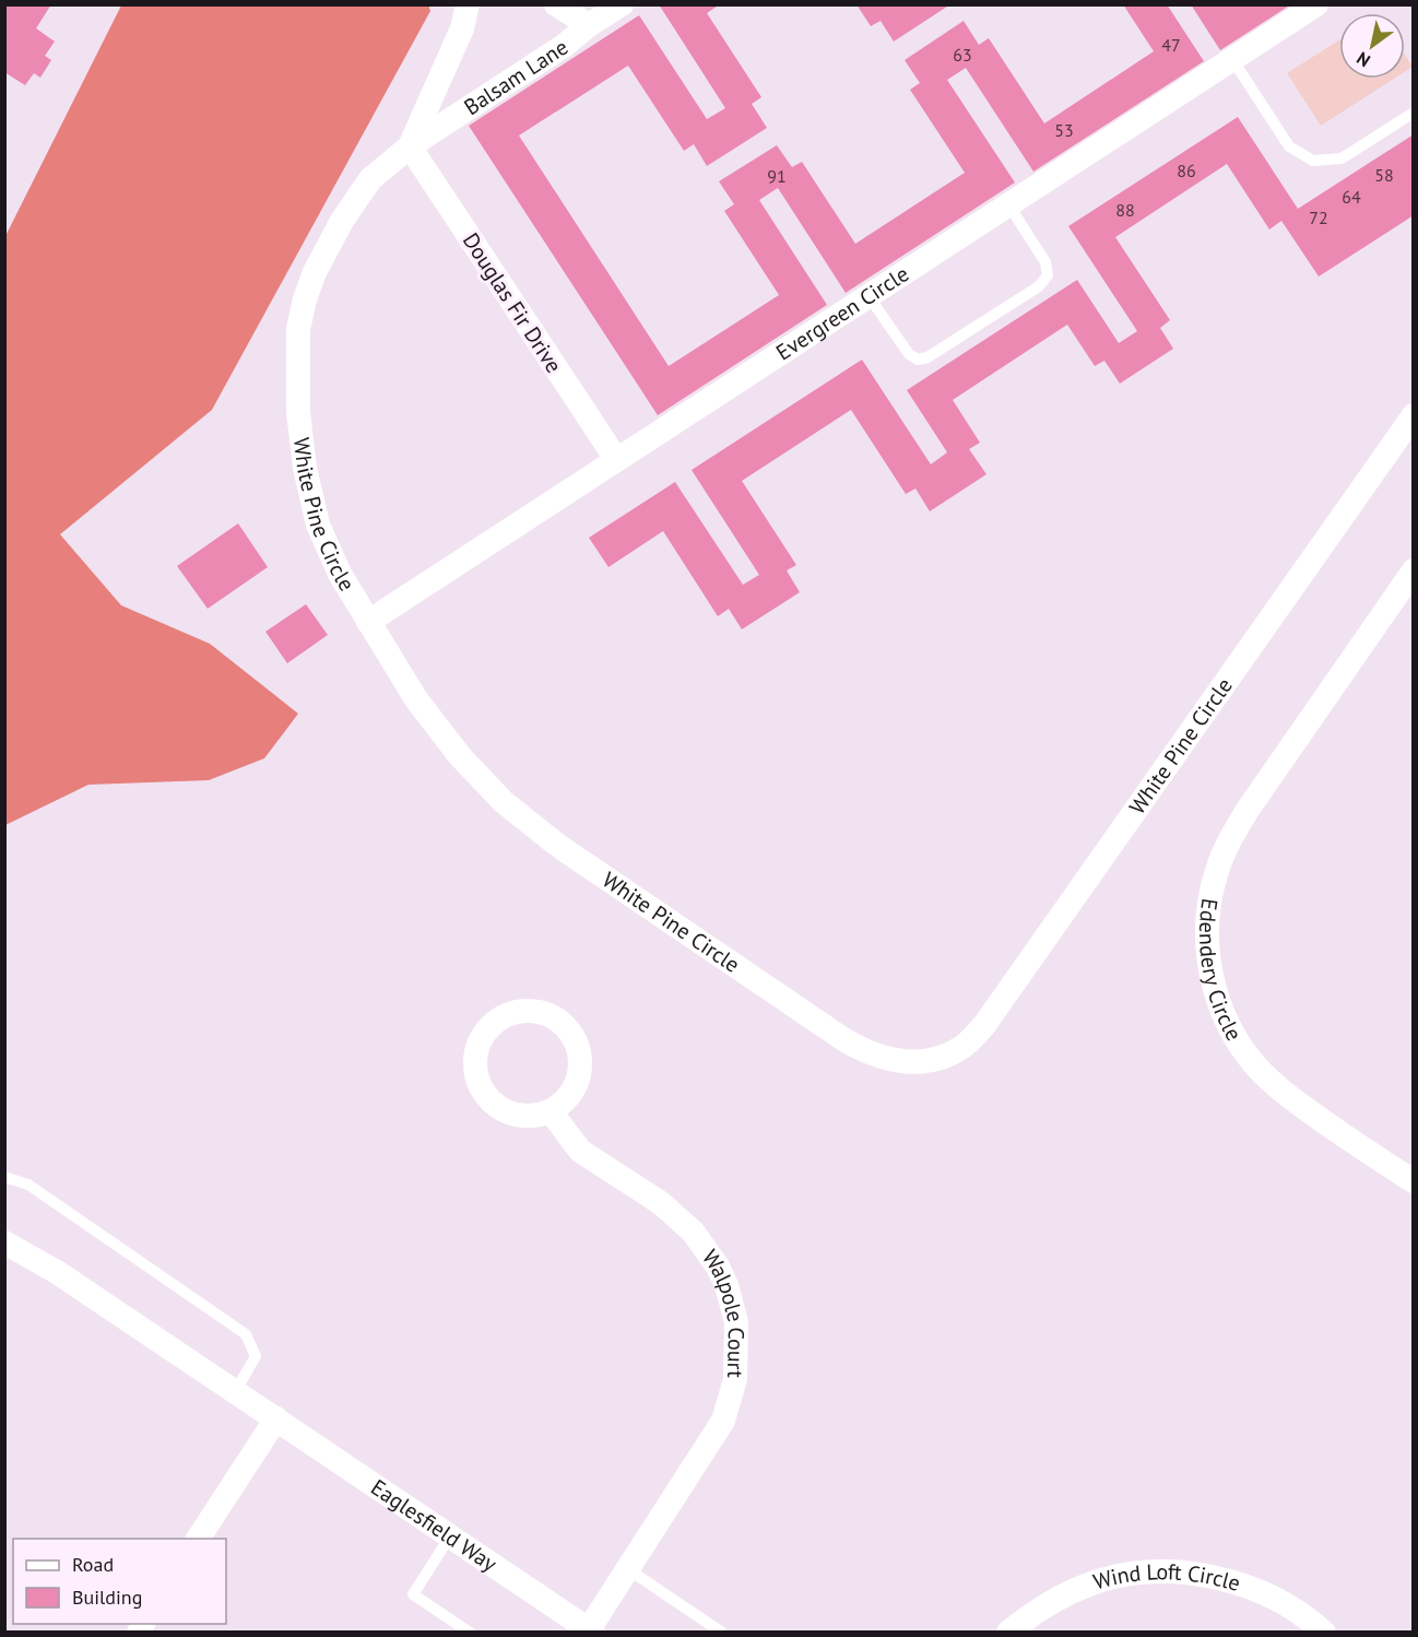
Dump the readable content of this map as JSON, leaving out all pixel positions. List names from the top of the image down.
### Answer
{
  "streets": {
    "street": [
      "Balsam Lane",
      "Douglas Fir Drive",
      "Evergreen Circle",
      "White Pine Circle",
      "Edendery Circle",
      "Walpole Court",
      "Eaglesfield Way",
      "Wind Loft Circle"
    ]
  },
  "crossings": [
    ["Balsam Lane", "Douglas Fir Drive"],
    ["Balsam Lane", "White Pine Circle"],
    ["Douglas Fir Drive", "Evergreen Circle"],
    ["Douglas Fir Drive", "White Pine Circle"],
    ["Evergreen Circle", "White Pine Circle"],
    ["Walpole Court", "Eaglesfield Way"]
  ],
  "house_numbers": [
    "47",
    "63",
    "53",
    "86",
    "58",
    "91",
    "64",
    "88",
    "72"
  ],
  "legend": ["Road", "Building"],
  "north": "bottom left"
}
